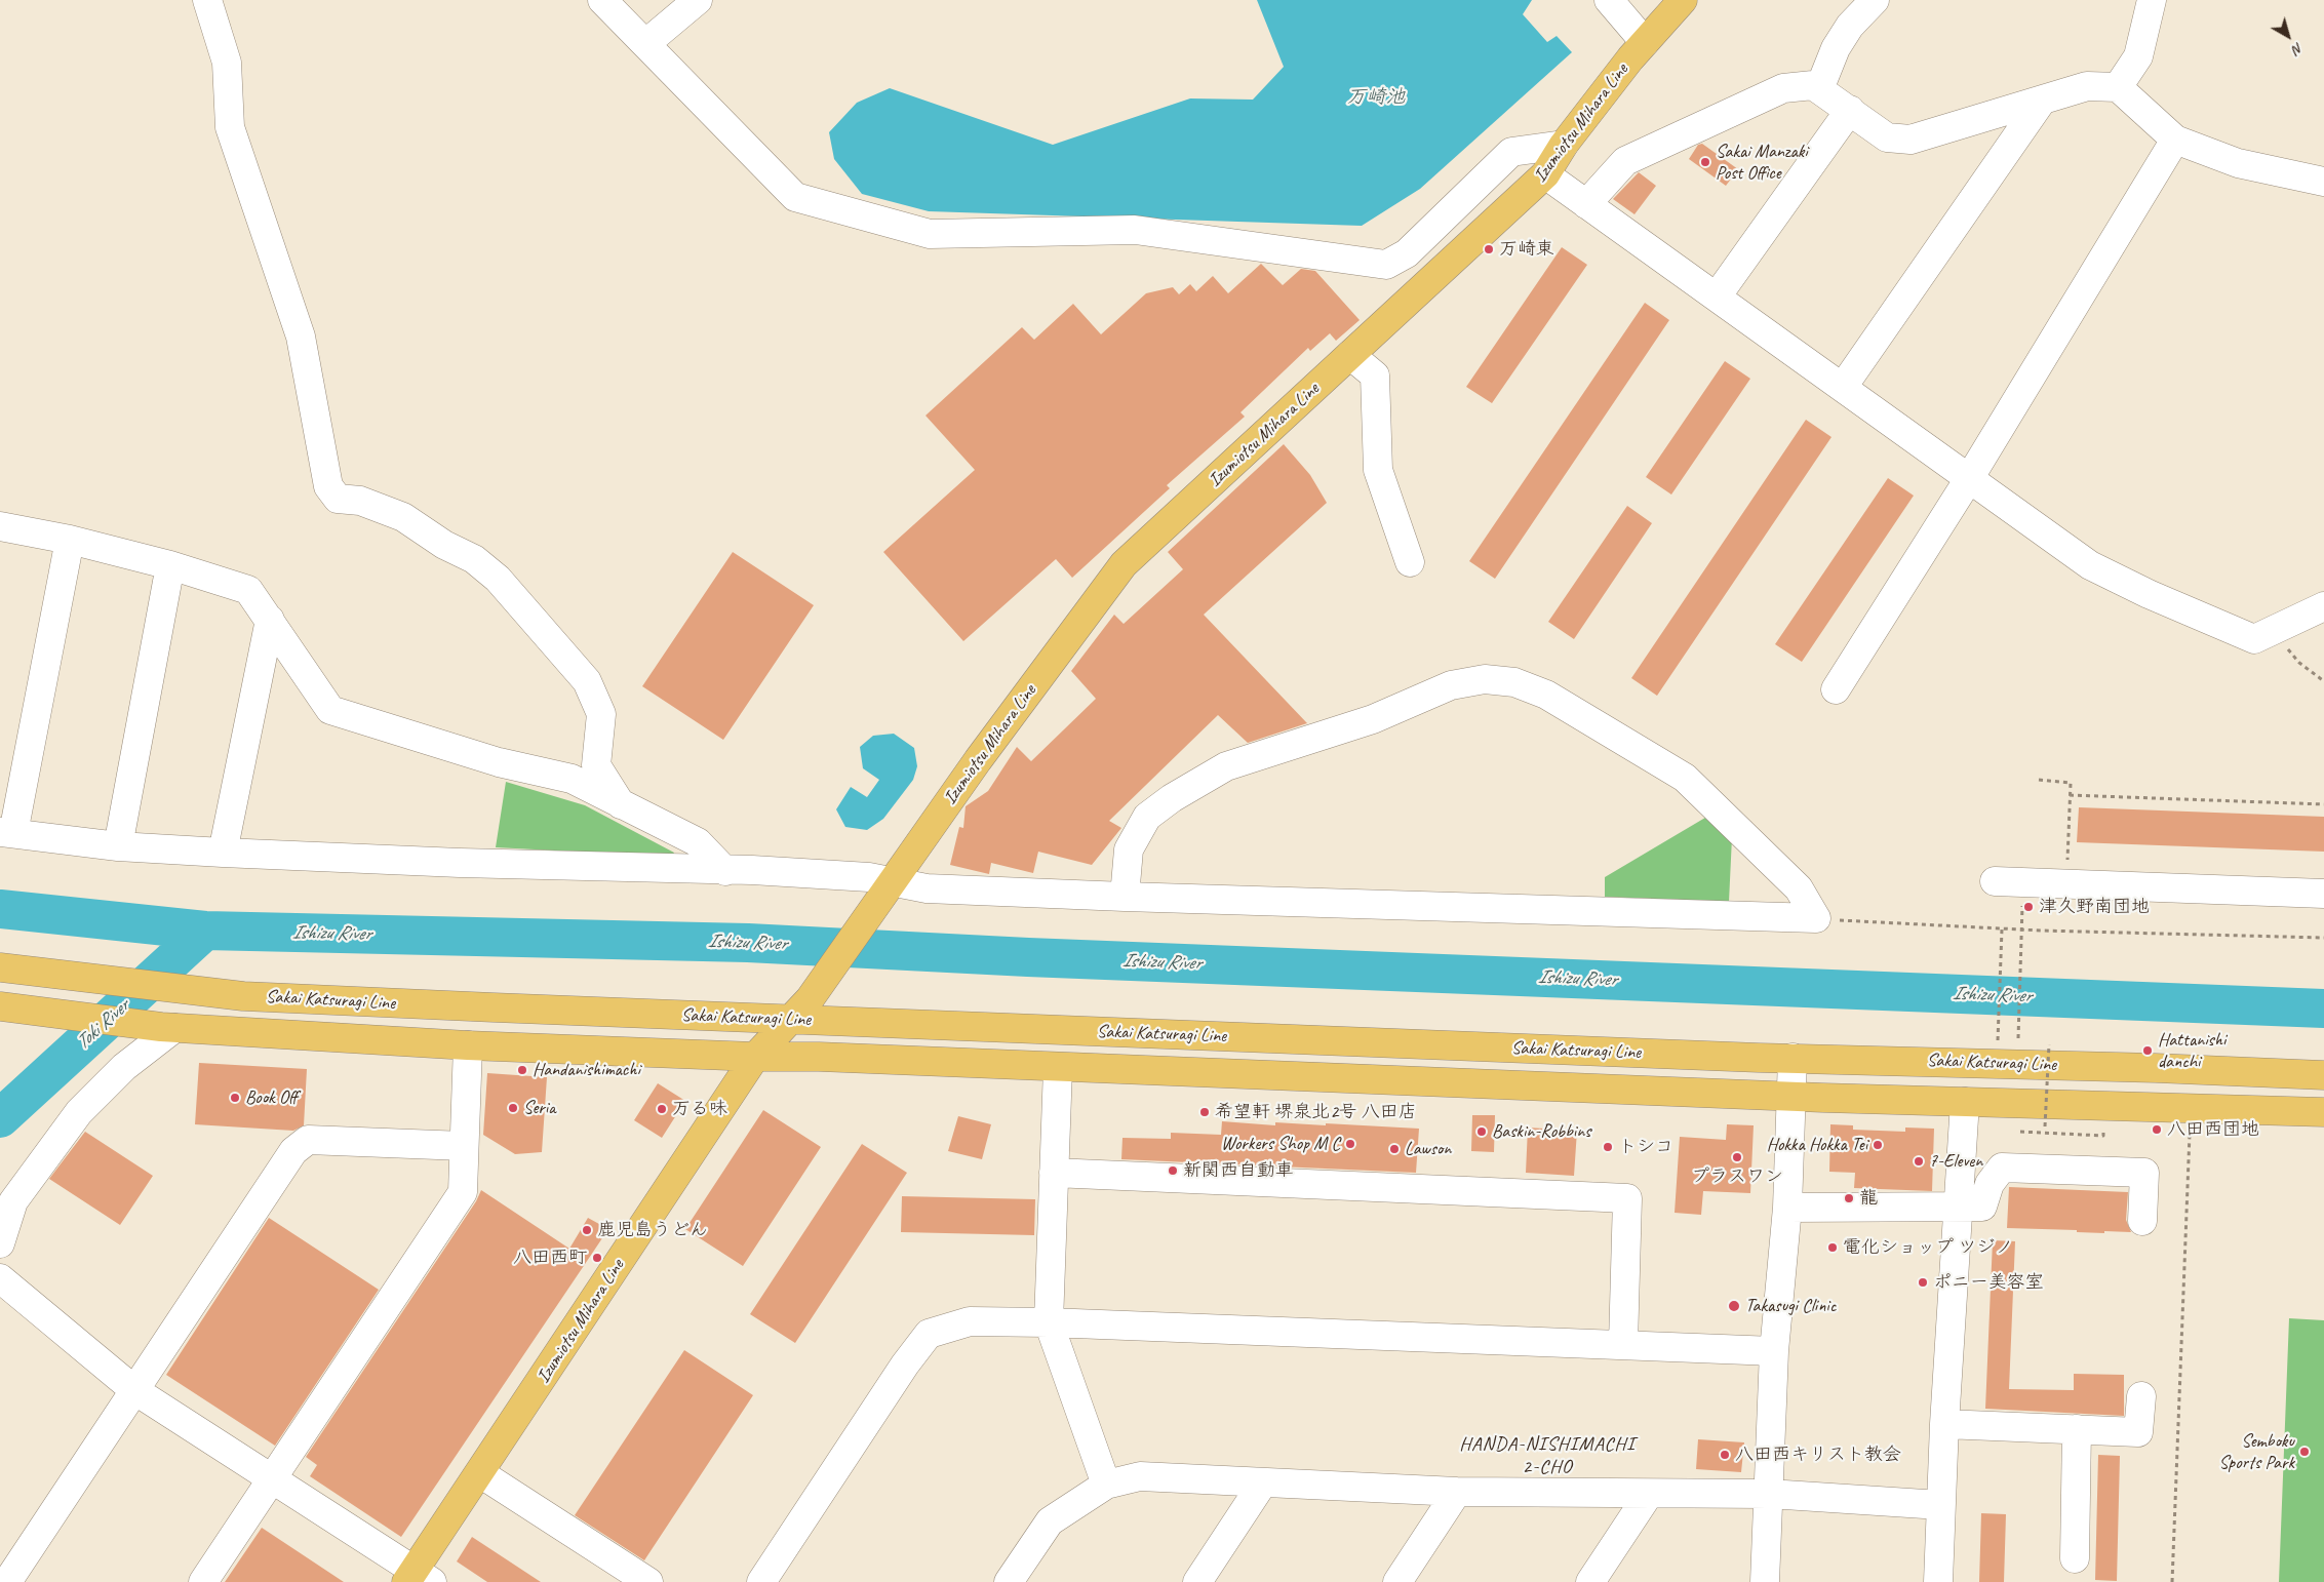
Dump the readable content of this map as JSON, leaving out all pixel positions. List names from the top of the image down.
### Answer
{
  "streets": {
    "main road": ["Izumiotsu Mihara Line", "Sakai Katsuragi Line"]
  },
  "crossings": [
    ["Izumiotsu Mihara Line", "Sakai Katsuragi Line"]
  ],
  "districts": ["HANDA-NISHIMACHI 2-CHO"],
  "water": ["万崎池", "Ishizu River", "Toki River"],
  "places": [
    "Sakai Manzaki Post Office",
    "万崎東",
    "津久野南団地",
    "Hattanishi danchi",
    "Handanishimachi",
    "Book Off",
    "Seria",
    "万る味",
    "希望軒 堺泉北2号 八田店",
    "八田西団地",
    "Baskin-Robbins",
    "Workers Shop M C",
    "Hokka Hokka Tei",
    "トシコ",
    "Lawson",
    "プラスワン",
    "7-Eleven",
    "新関西自動車",
    "龍",
    "鹿児島うどん",
    "電化ショップ ツジノ",
    "八田西町",
    "ポニー美容室",
    "Takasugi Clinic",
    "Semboku Sports Park",
    "八田西キリスト教会"
  ],
  "north": "bottom right"
}
